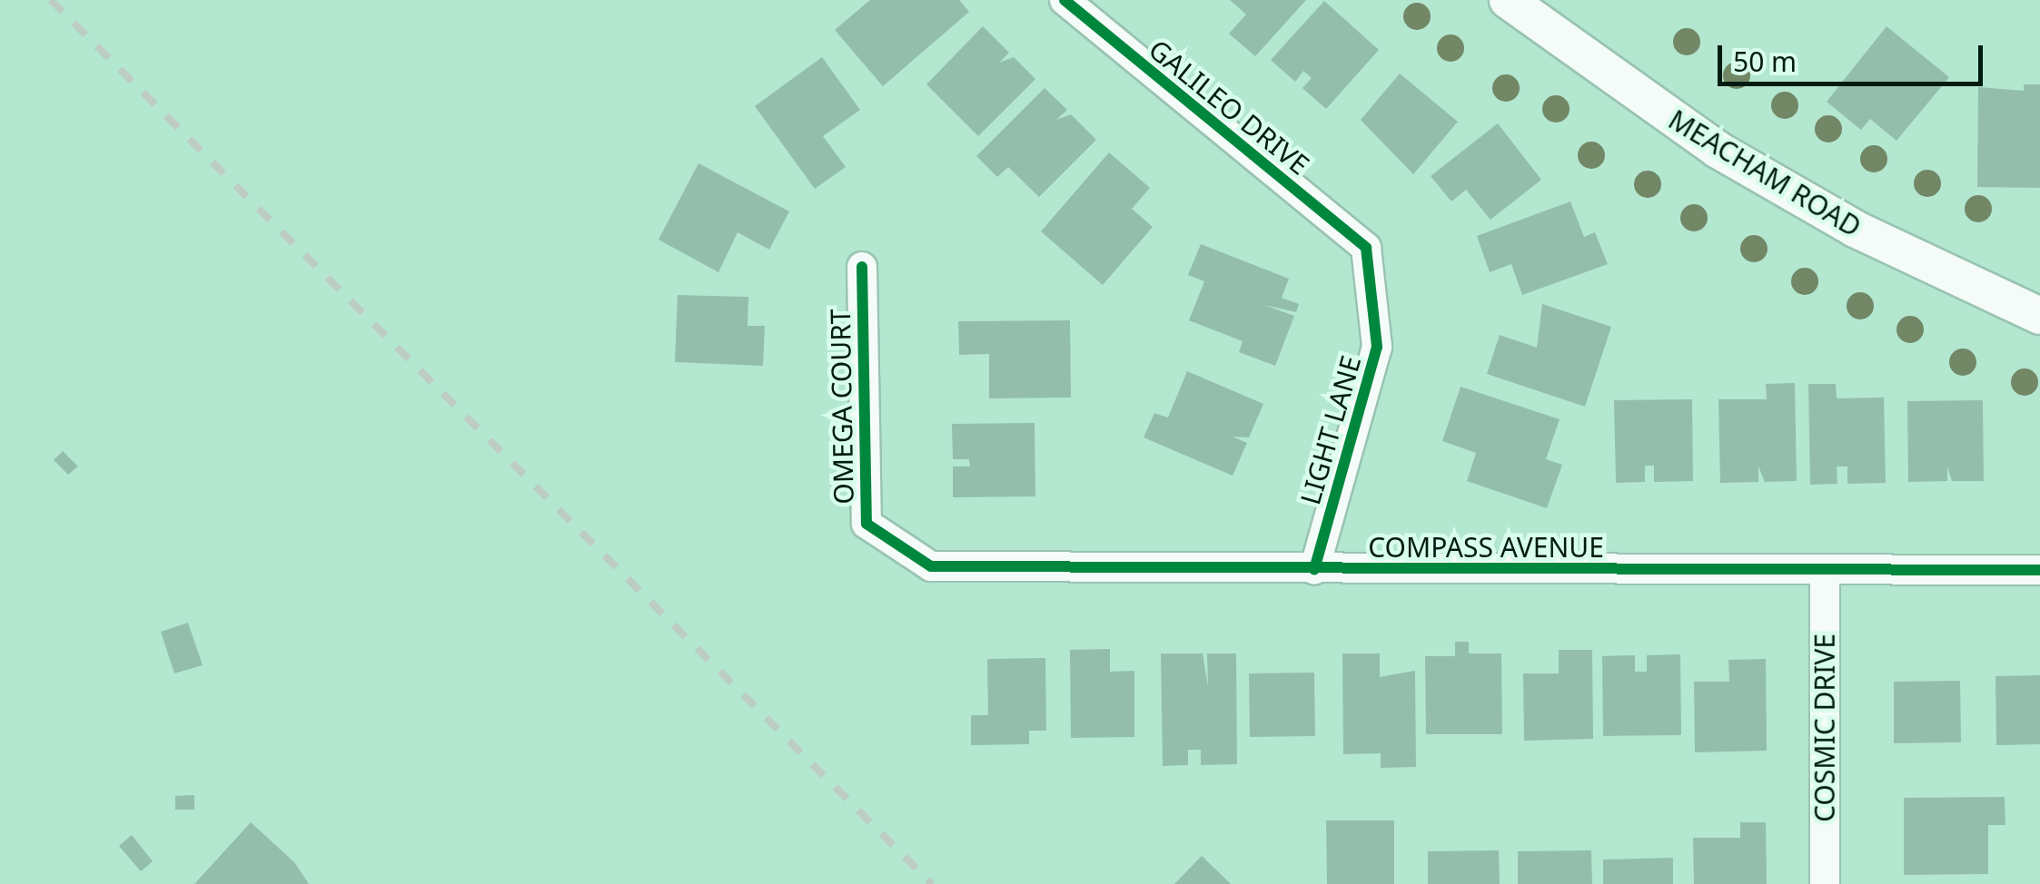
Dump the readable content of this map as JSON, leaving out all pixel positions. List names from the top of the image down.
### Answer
{
  "streets": {
    "street": [
      "GALILEO DRIVE",
      "MEACHAM ROAD",
      "OMEGA COURT",
      "LIGHT LANE",
      "COMPASS AVENUE",
      "COSMIC DRIVE"
    ]
  },
  "crossings": [
    ["GALILEO DRIVE", "LIGHT LANE"],
    ["OMEGA COURT", "COMPASS AVENUE"],
    ["LIGHT LANE", "COMPASS AVENUE"],
    ["COMPASS AVENUE", "COSMIC DRIVE"]
  ],
  "scale_bar": "50 m"
}
